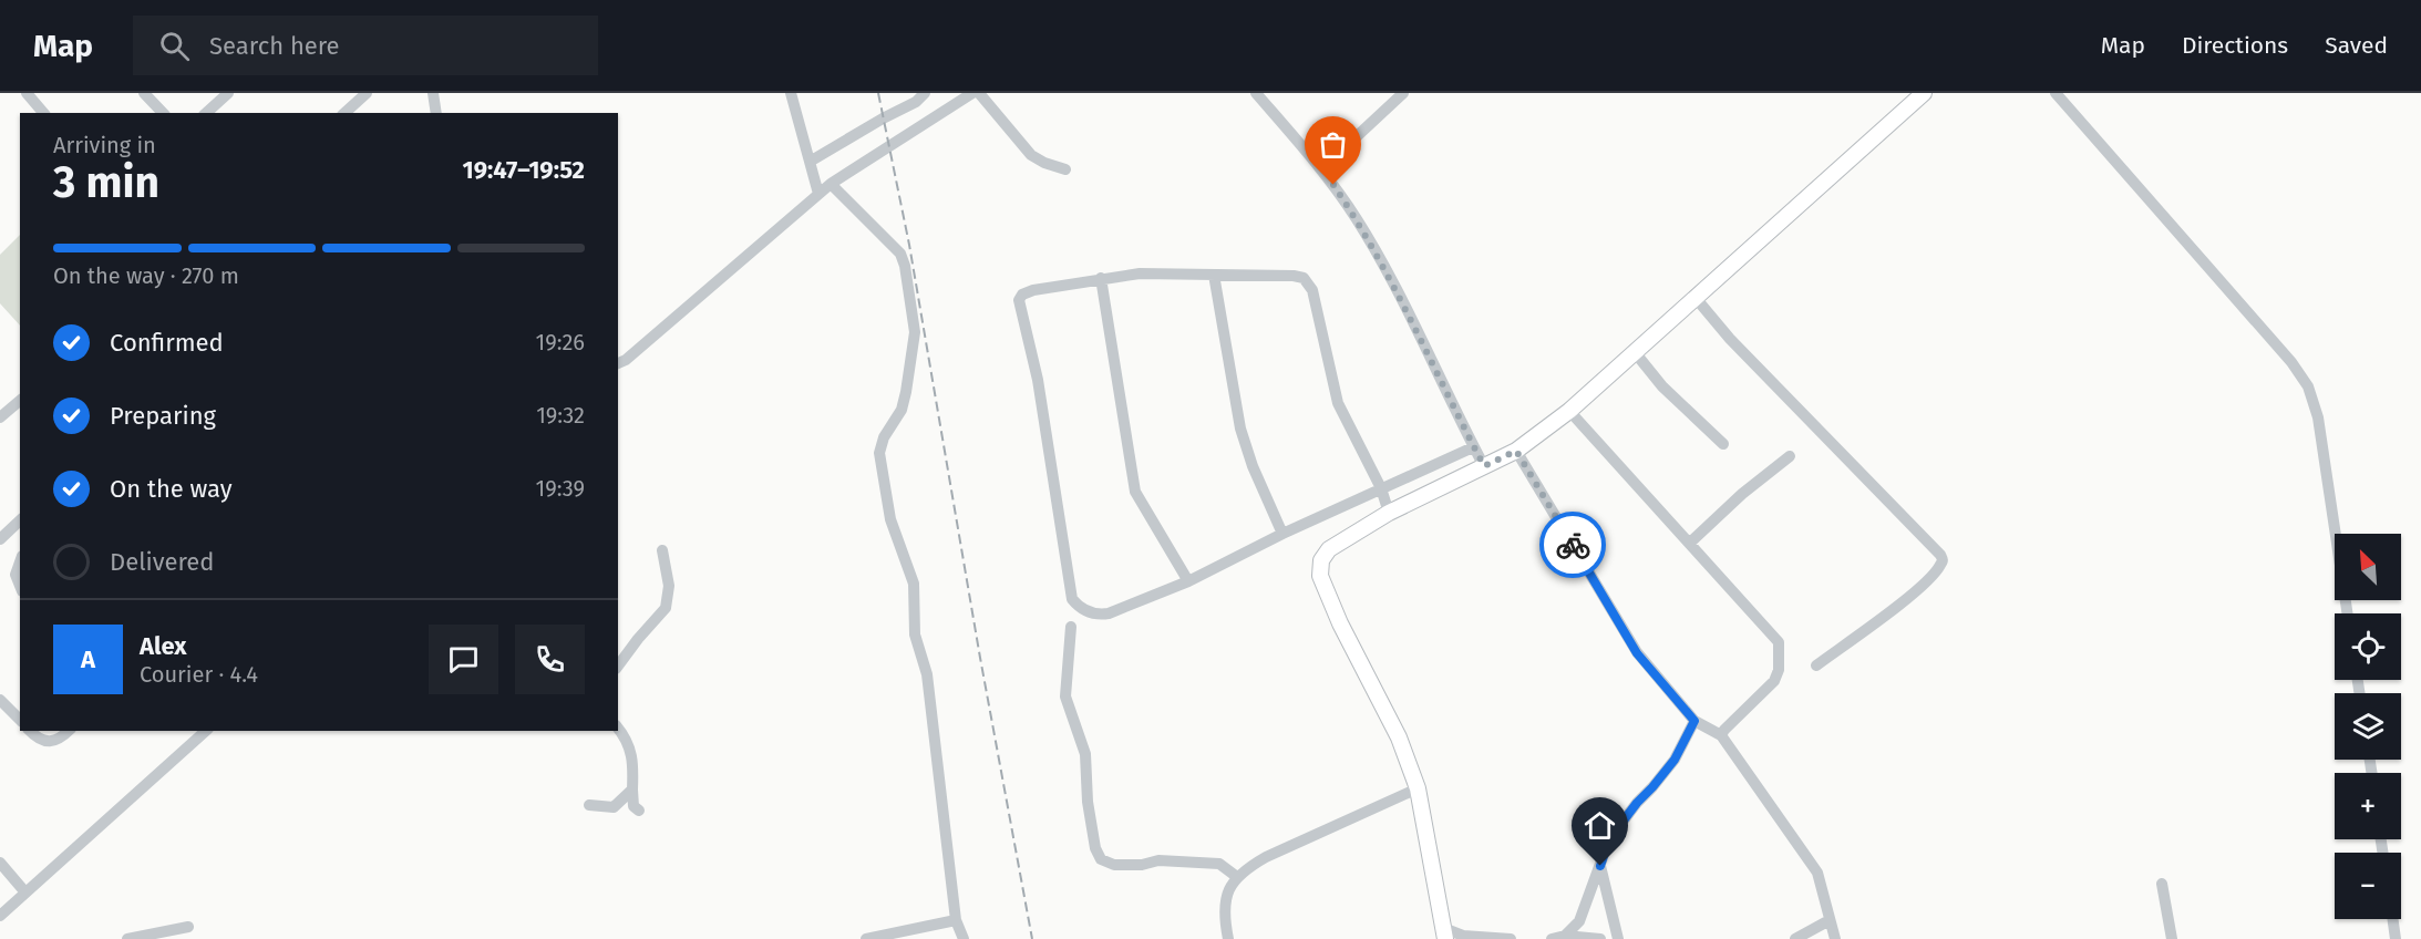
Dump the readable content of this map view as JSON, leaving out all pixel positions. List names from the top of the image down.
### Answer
{
  "north": "top left",
  "page": {
    "header": "Map",
    "search": "Search here",
    "nav": ["Map", "Directions", "Saved"],
    "heading": ["3 min", "Arriving in", "19:47–19:52"],
    "panel": ["Alex", "Courier · 4.4"],
    "bar": "On the way · 270 m",
    "list": [
      ["Confirmed", "19:26"],
      ["Preparing", "19:32"],
      ["On the way", "19:39"],
      "Delivered"
    ],
    "map_buttons": ["+", "−"],
    "round": "A"
  }
}
